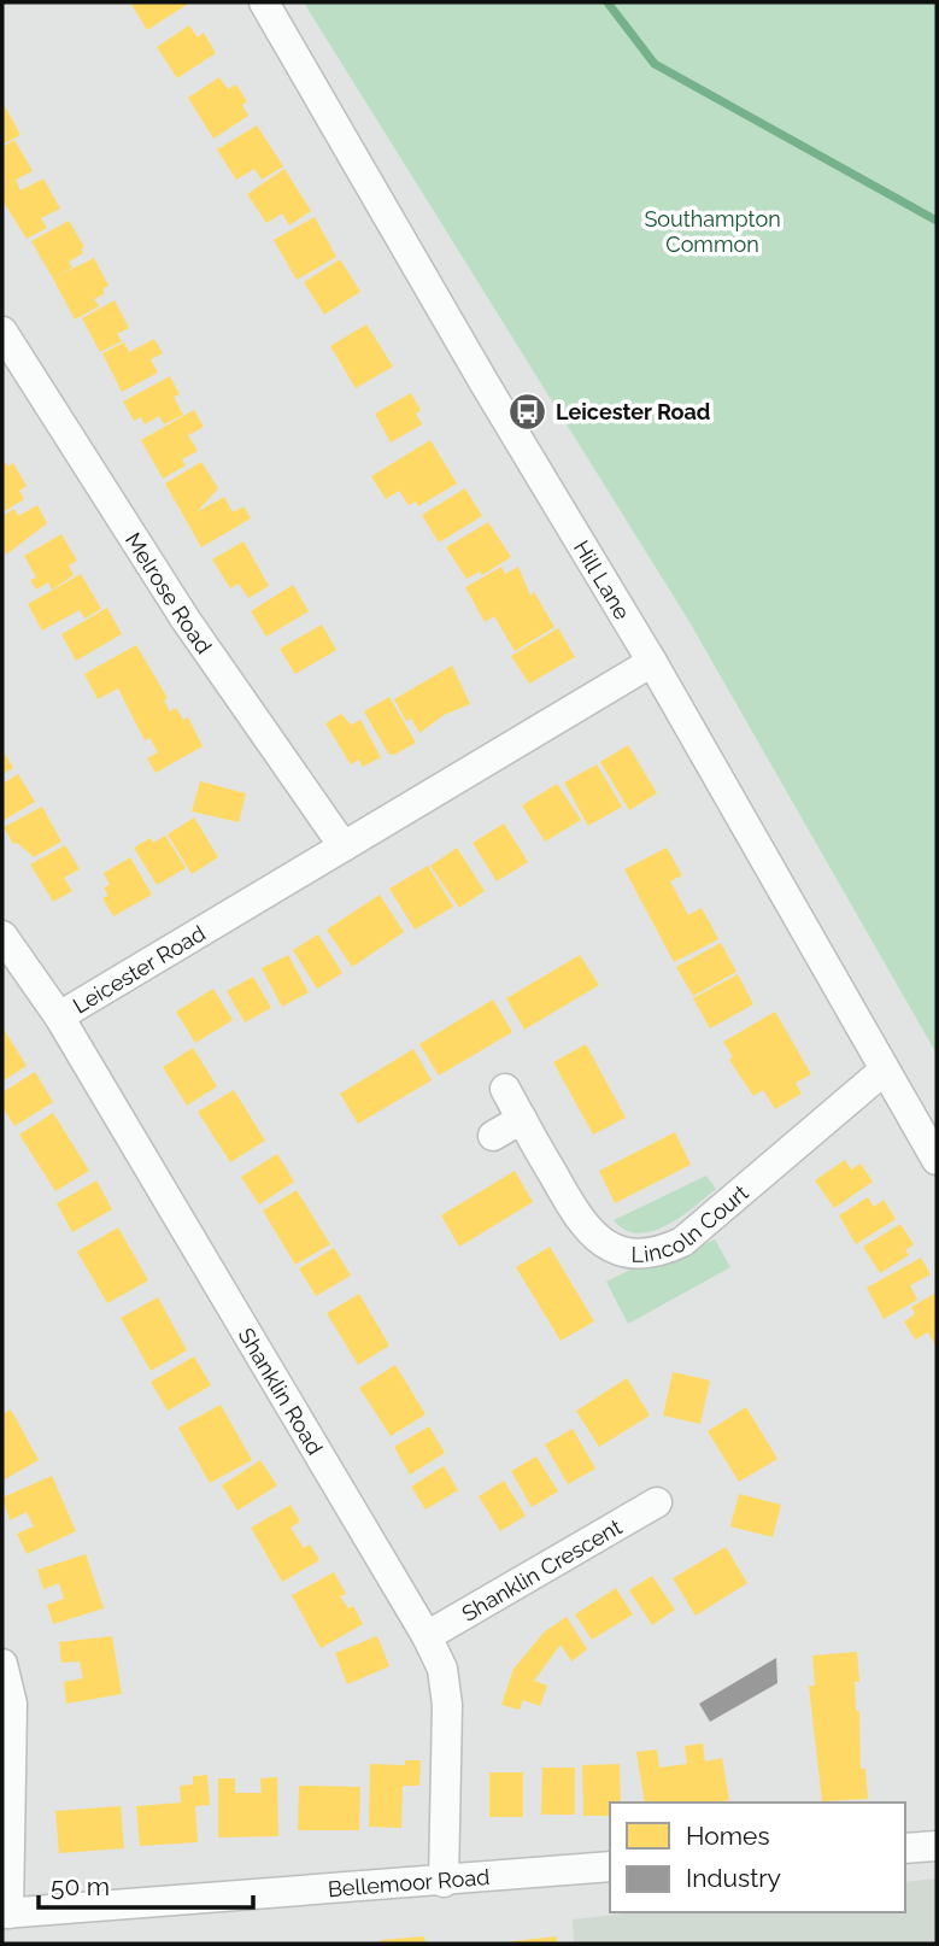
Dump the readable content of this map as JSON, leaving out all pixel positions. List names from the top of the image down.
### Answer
{
  "streets": {
    "street": [
      "Hill Lane",
      "Melrose Road",
      "Leicester Road",
      "Lincoln Court",
      "Shanklin Road",
      "Shanklin Crescent",
      "Bellemoor Road"
    ]
  },
  "crossings": [
    ["Hill Lane", "Leicester Road"],
    ["Hill Lane", "Lincoln Court"],
    ["Melrose Road", "Leicester Road"],
    ["Leicester Road", "Shanklin Road"],
    ["Shanklin Road", "Shanklin Crescent"],
    ["Shanklin Road", "Bellemoor Road"]
  ],
  "parks": ["Southampton Common"],
  "places": {
    "bus stop": ["Leicester Road"]
  },
  "legend": ["Homes", "Industry"],
  "scale_bar": "50 m"
}
